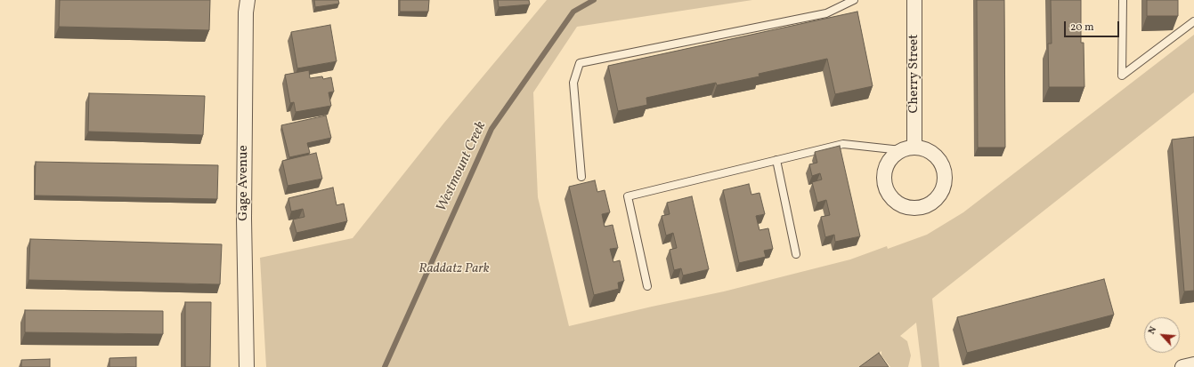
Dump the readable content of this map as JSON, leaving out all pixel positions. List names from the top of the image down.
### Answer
{
  "streets": {
    "street": ["Cherry Street", "Gage Avenue"]
  },
  "water": ["Westmount Creek"],
  "parks": ["Raddatz Park"],
  "scale_bar": "20 m",
  "north": "top left"
}
